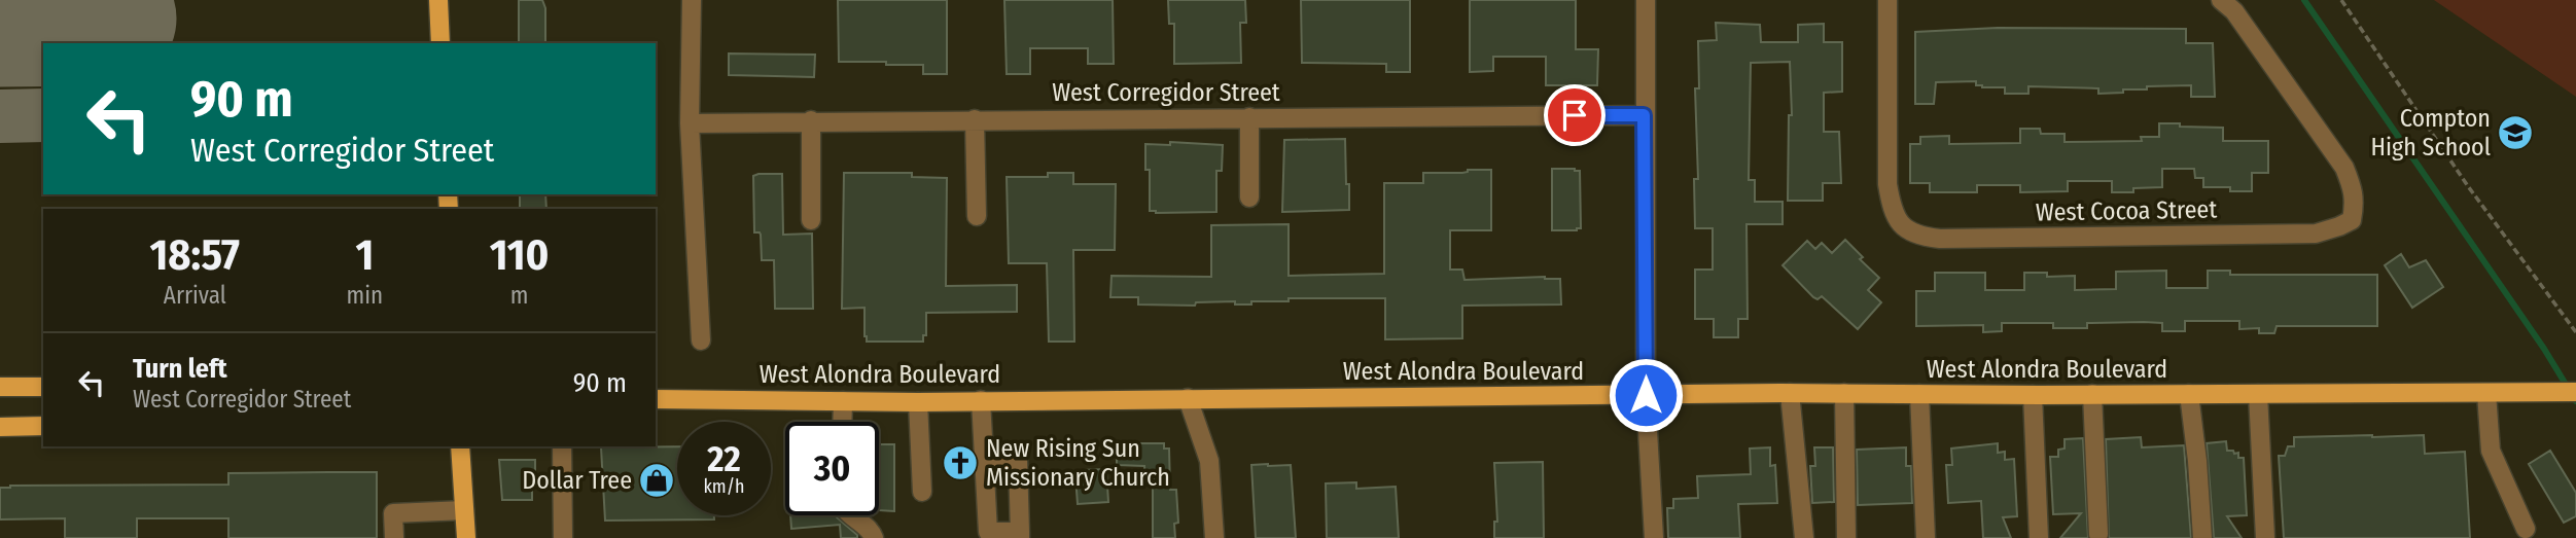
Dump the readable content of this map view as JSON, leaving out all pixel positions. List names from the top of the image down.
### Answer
{
  "streets": {
    "main road": ["West Alondra Boulevard"],
    "street": ["West Corregidor Street", "West Cocoa Street"]
  },
  "places": {
    "school or university": ["Compton High School"],
    "church": ["New Rising Sun Missionary Church"],
    "shop": ["Dollar Tree"]
  },
  "page": {
    "turn": ["90 m", "West Corregidor Street"],
    "eta": [
      "18:57",
      "Arrival",
      "1",
      "min",
      "110",
      "m"
    ],
    "list": [
      {
        "name": "Turn left",
        "note": "West Corregidor Street",
        "value": "90 m"
      }
    ],
    "speed": "22 km/h",
    "limit": "30"
  }
}
